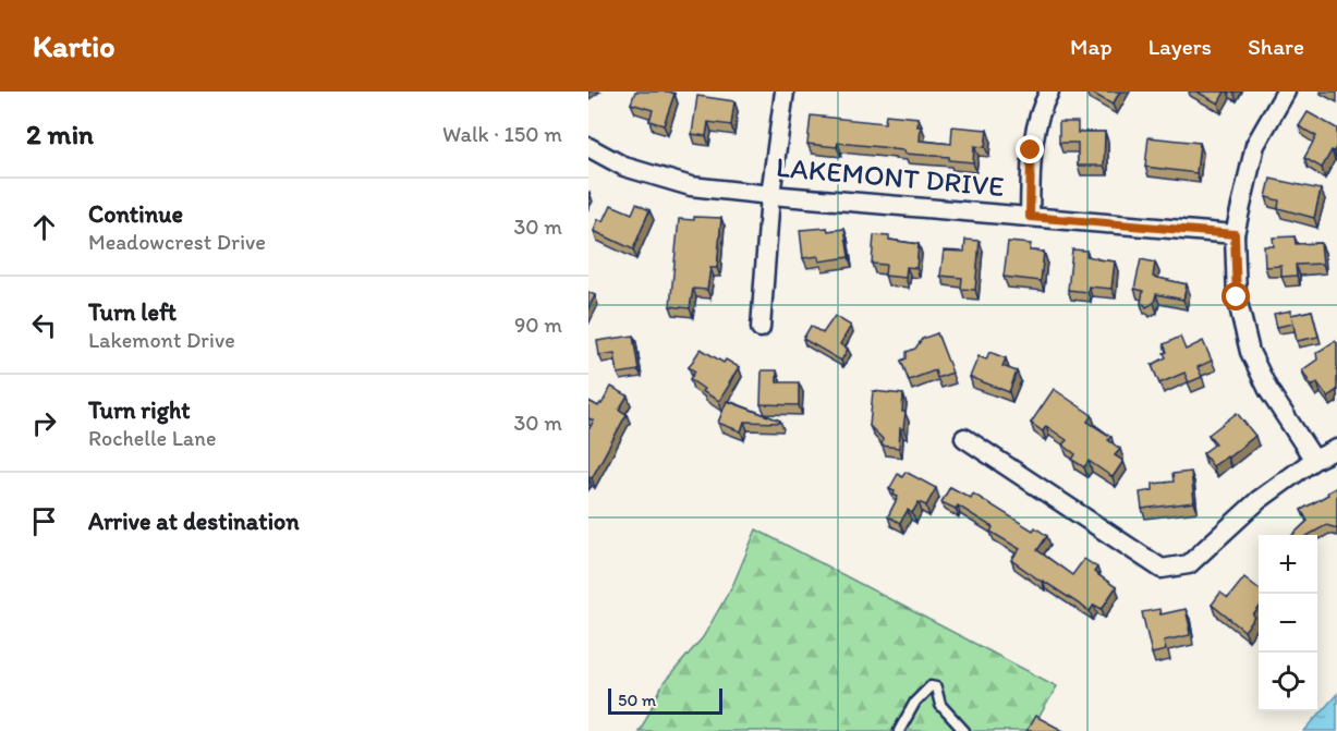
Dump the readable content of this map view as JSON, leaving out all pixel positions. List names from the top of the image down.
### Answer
{
  "streets": {
    "street": ["LAKEMONT DRIVE"]
  },
  "scale_bar": "50 m",
  "page": {
    "header": "Kartio",
    "nav": ["Map", "Layers", "Share"],
    "heading": ["2 min", "Walk · 150 m"],
    "list": [
      ["Continue", "Meadowcrest Drive", "30 m"],
      ["Turn left", "Lakemont Drive", "90 m"],
      ["Turn right", "Rochelle Lane", "30 m"],
      "Arrive at destination"
    ],
    "map_buttons": ["+", "−"],
    "scale": "50 m"
  }
}
